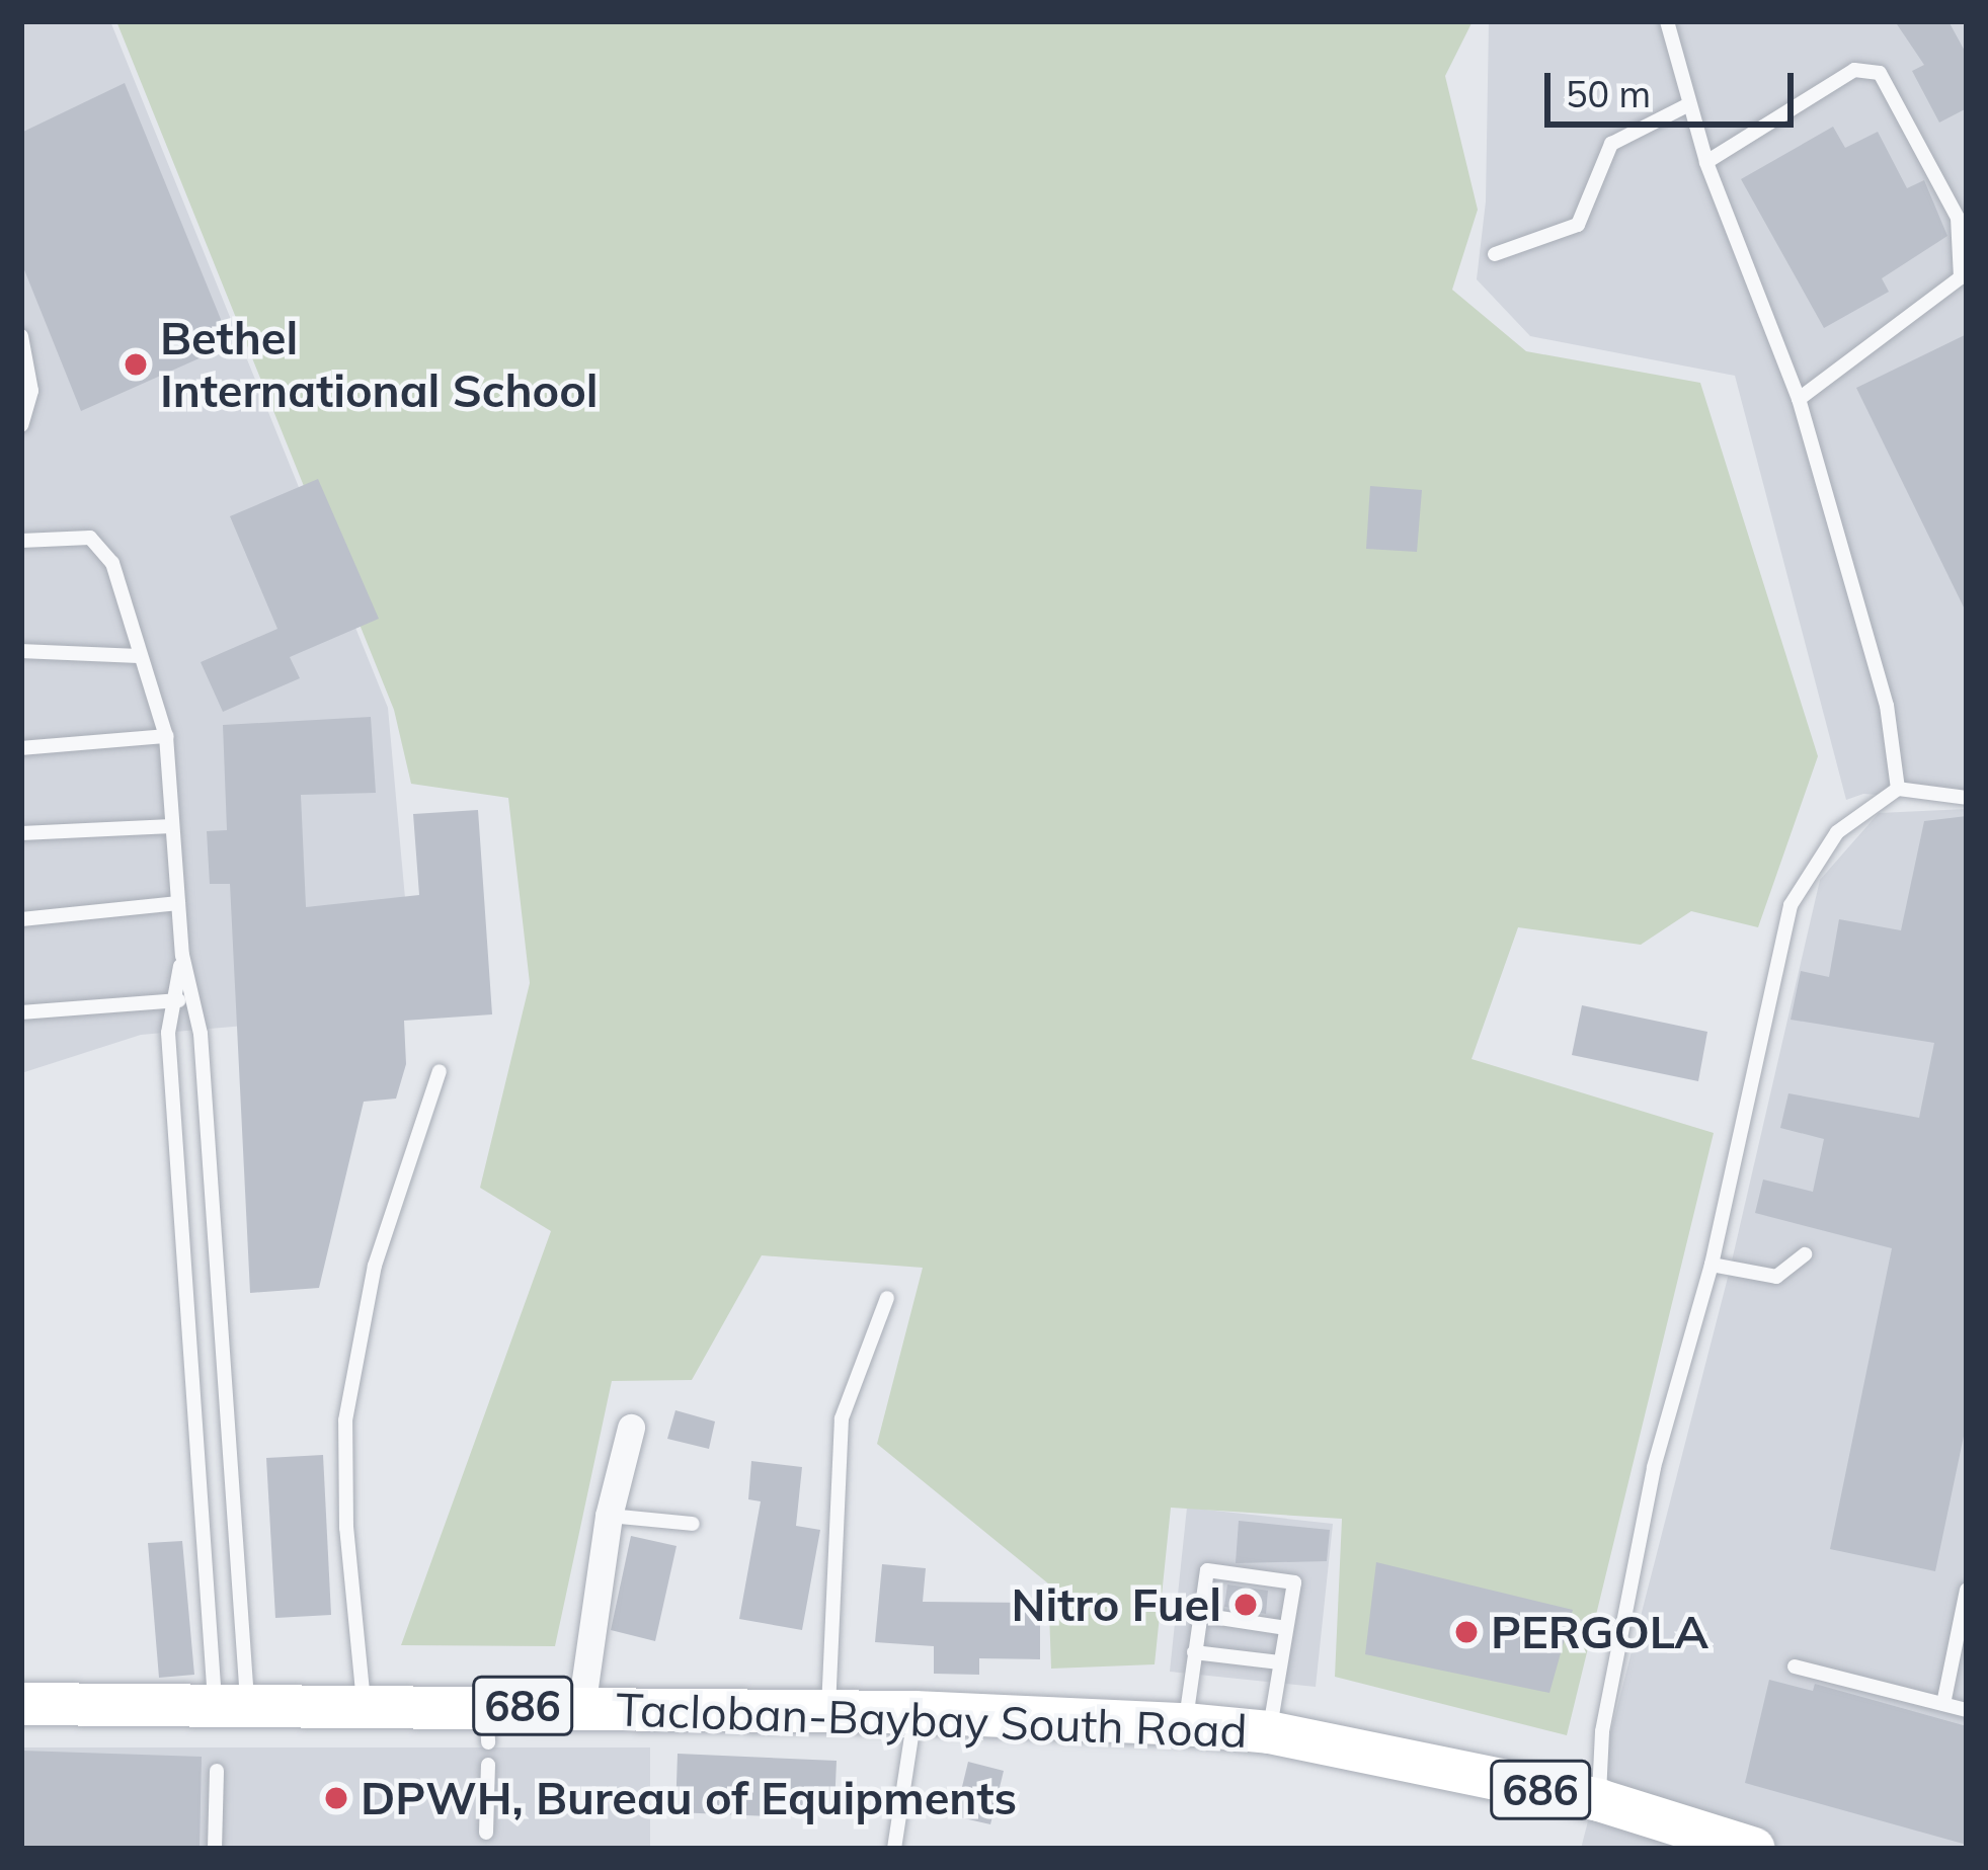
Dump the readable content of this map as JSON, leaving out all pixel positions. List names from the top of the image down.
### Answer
{
  "streets": {
    "main road": ["686", "Tacloban-Baybay South Road"]
  },
  "places": [
    "Bethel International School",
    "Nitro Fuel",
    "PERGOLA",
    "DPWH, Bureau of Equipments"
  ],
  "scale_bar": "50 m"
}
